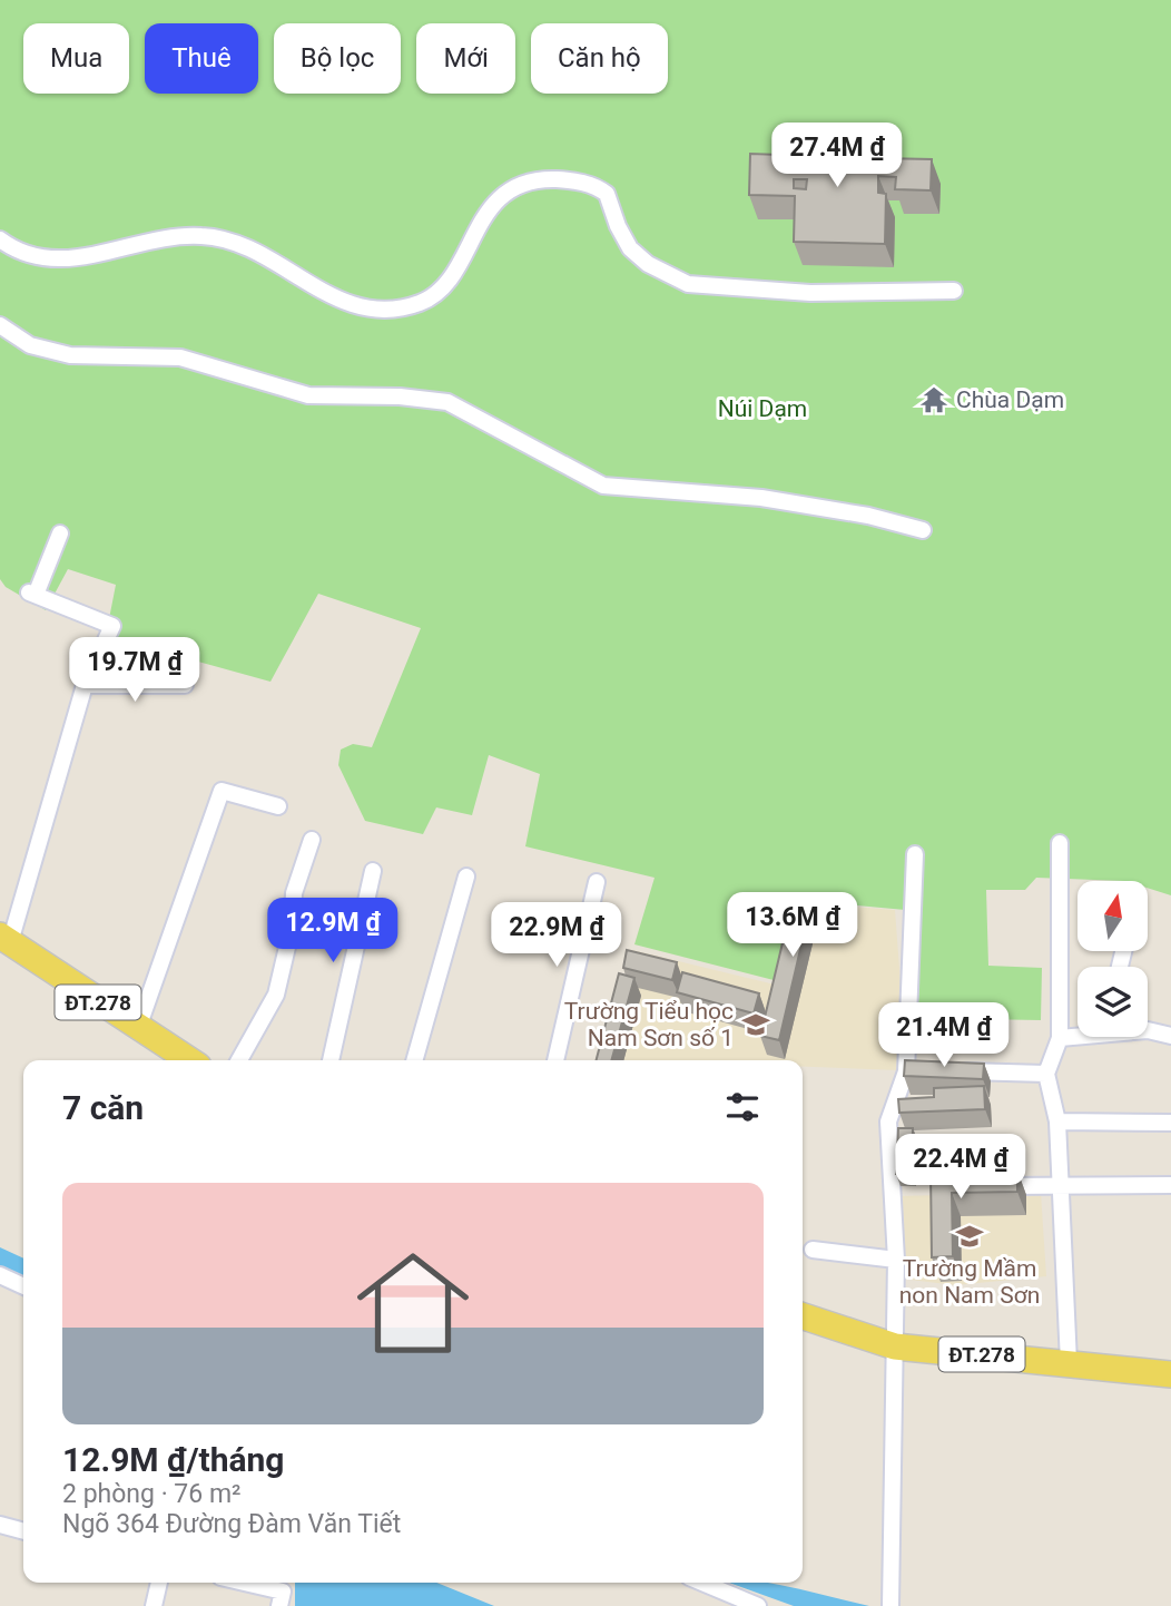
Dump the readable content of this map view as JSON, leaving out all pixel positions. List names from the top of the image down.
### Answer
{
  "streets": {
    "main road": ["ĐT.278"]
  },
  "parks": ["Núi Dạm"],
  "places": {
    "temple": ["Chùa Dạm"],
    "school or university": ["Trường Tiểu học Nam Sơn số 1", "Trường Mầm non Nam Sơn"]
  },
  "north": "top",
  "page": {
    "chip": [
      "Mua",
      "Thuê",
      "Bộ lọc",
      "Mới",
      "Căn hộ"
    ],
    "price": [
      "27.4M ₫",
      "19.7M ₫",
      "13.6M ₫",
      "12.9M ₫",
      "22.9M ₫",
      "21.4M ₫",
      "22.4M ₫"
    ],
    "heading": "7 căn",
    "list": [
      {
        "name": "12.9M ₫/tháng",
        "note": "2 phòng · 76 m² · Ngõ 364 Đường Đàm Văn Tiết"
      }
    ]
  }
}
